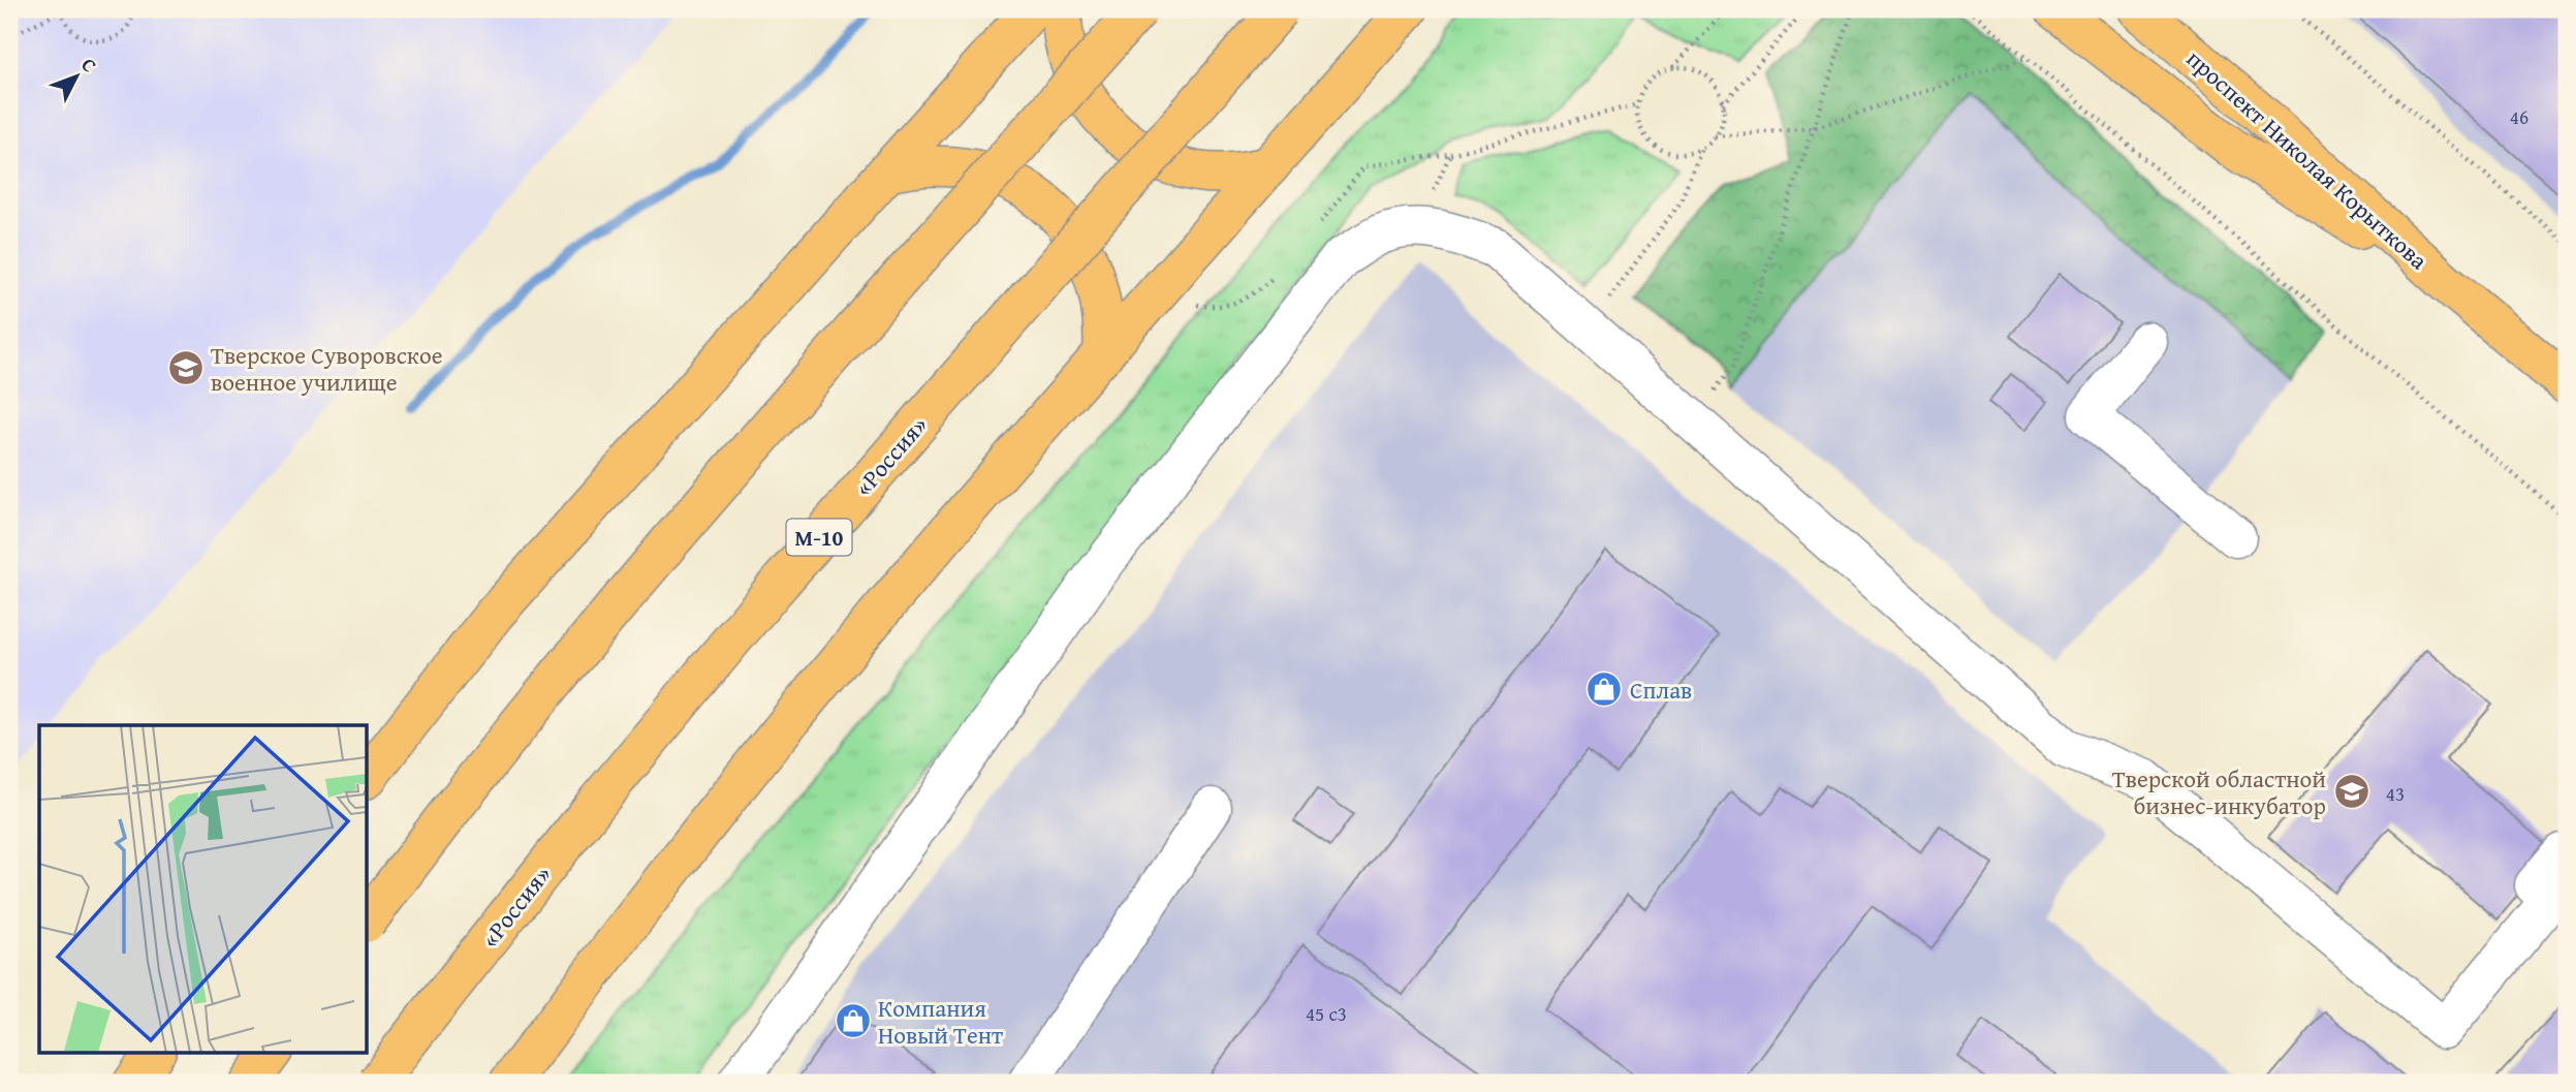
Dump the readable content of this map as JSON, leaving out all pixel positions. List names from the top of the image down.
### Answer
{
  "streets": {
    "main road": ["проспект Николая Корыткова", "«Россия»", "М-10"]
  },
  "places": {
    "school or university": ["Тверское Суворовское военное училище", "Тверской областной бизнес-инкубатор"],
    "shop": ["Сплав", "Компания Новый Тент"]
  },
  "house_numbers": ["46", "43", "45 с3"],
  "north": "top right"
}
